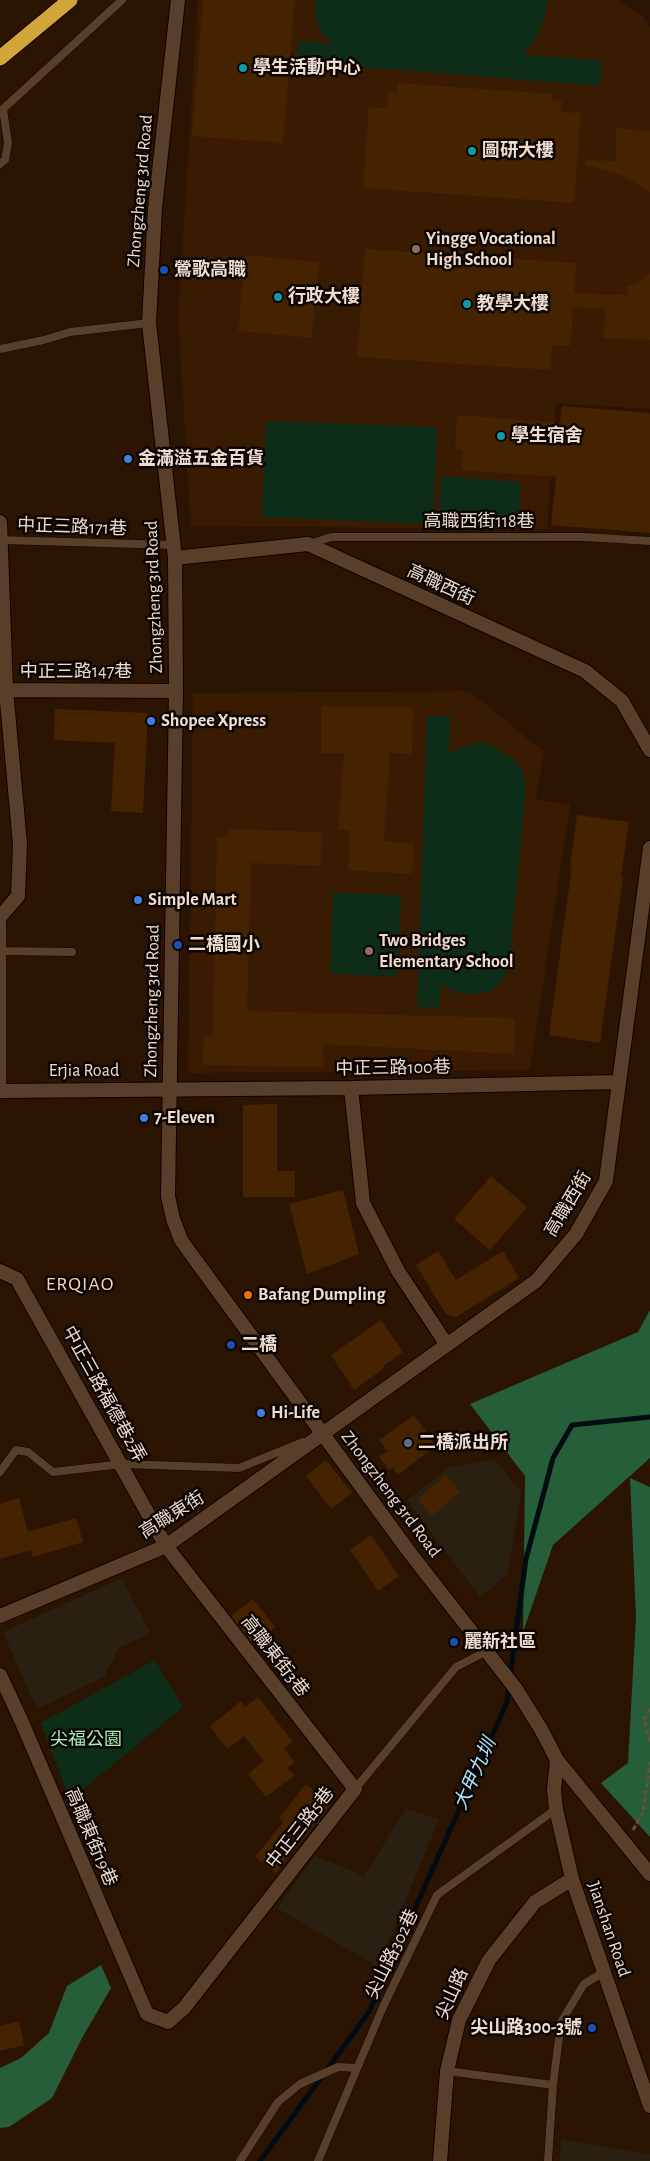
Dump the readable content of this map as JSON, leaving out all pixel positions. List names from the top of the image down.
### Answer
{
  "streets": {
    "street": [
      "Zhongzheng 3rd Road",
      "高職西街",
      "中正三路147巷",
      "中正三路100巷",
      "Erjia Road",
      "中正三路福德巷2弄",
      "高職東街",
      "高職東街3巷",
      "中正三路5巷",
      "高職東街19巷",
      "Jianshan Road",
      "尖山路"
    ],
    "lane": ["高職西街118巷", "中正三路171巷", "尖山路302巷"]
  },
  "crossings": [
    ["Zhongzheng 3rd Road", "中正三路171巷"],
    ["Zhongzheng 3rd Road", "高職西街"],
    ["Zhongzheng 3rd Road", "中正三路147巷"],
    ["Zhongzheng 3rd Road", "中正三路100巷"],
    ["Zhongzheng 3rd Road", "Erjia Road"],
    ["Zhongzheng 3rd Road", "高職東街"],
    ["Zhongzheng 3rd Road", "中正三路5巷"],
    ["Zhongzheng 3rd Road", "Jianshan Road"],
    ["高職西街118巷", "高職西街"],
    ["高職西街", "中正三路100巷"],
    ["高職西街", "高職東街"],
    ["中正三路100巷", "Erjia Road"],
    ["中正三路福德巷2弄", "高職東街"],
    ["中正三路福德巷2弄", "高職東街3巷"],
    ["高職東街", "高職東街3巷"],
    ["高職東街3巷", "中正三路5巷"],
    ["中正三路5巷", "高職東街19巷"],
    ["Jianshan Road", "尖山路302巷"],
    ["Jianshan Road", "尖山路"]
  ],
  "districts": ["ERQIAO"],
  "water": ["大甲九圳"],
  "parks": ["尖福公園"],
  "places": [
    "學生活動中心",
    "圖研大樓",
    "Yingge Vocational High School",
    "鶯歌高職",
    "行政大樓",
    "教學大樓",
    "學生宿舍",
    "金滿溢五金百貨",
    "Shopee Xpress",
    "Simple Mart",
    "二橋國小",
    "Two Bridges Elementary School",
    "7-Eleven",
    "Bafang Dumpling",
    "二橋",
    "Hi-Life",
    "二橋派出所",
    "麗新社區",
    "尖山路300-3號"
  ]
}
